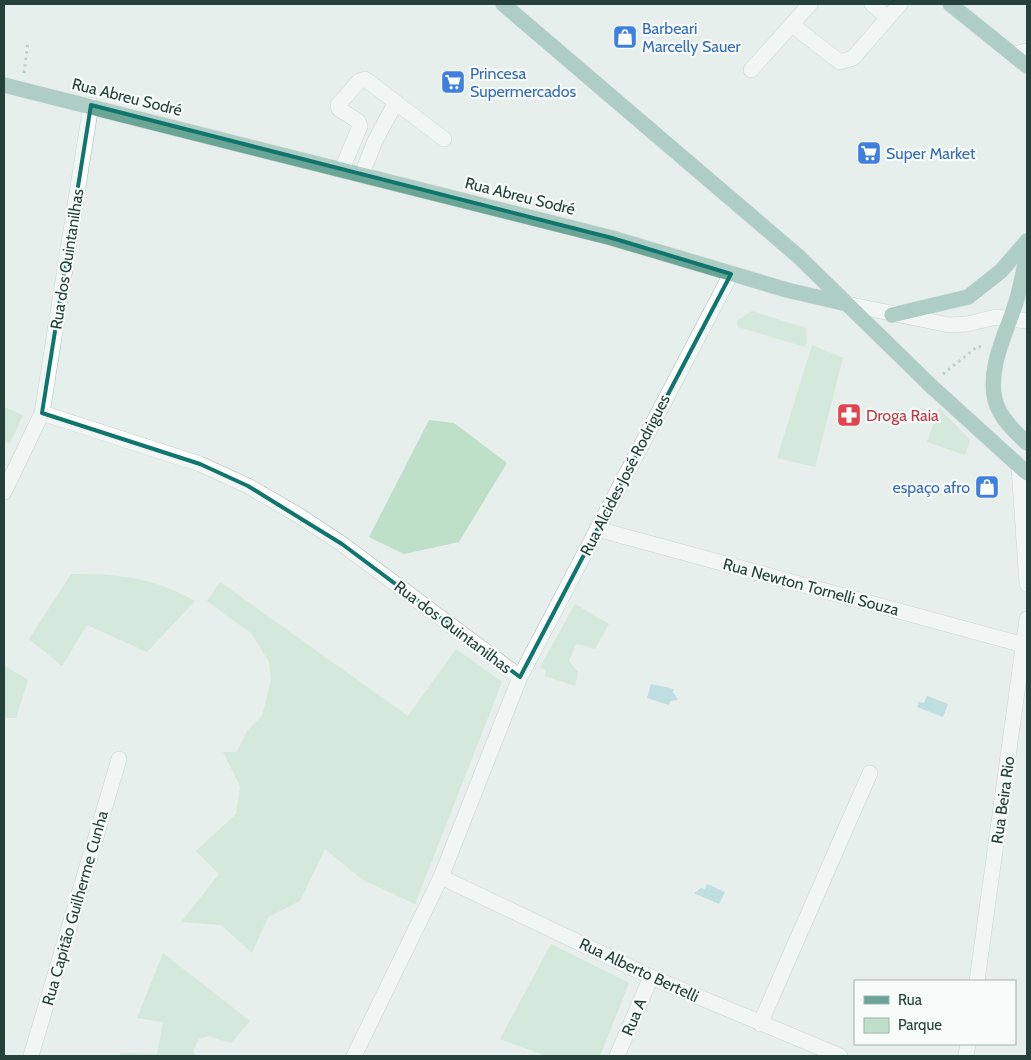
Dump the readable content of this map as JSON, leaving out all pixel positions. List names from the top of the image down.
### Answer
{
  "streets": {
    "main road": ["Rua Abreu Sodré"],
    "street": [
      "Rua dos Quintanilhas",
      "Rua Alcides José Rodrigues",
      "Rua Newton Tornelli Souza",
      "Rua Beira Rio",
      "Rua Capitão Guilherme Cunha",
      "Rua Alberto Bertelli",
      "Rua A"
    ]
  },
  "crossings": [
    ["Rua Abreu Sodré", "Rua dos Quintanilhas"],
    ["Rua Abreu Sodré", "Rua Alcides José Rodrigues"],
    ["Rua dos Quintanilhas", "Rua Alcides José Rodrigues"],
    ["Rua dos Quintanilhas", "Rua Alberto Bertelli"],
    ["Rua Alcides José Rodrigues", "Rua Newton Tornelli Souza"],
    ["Rua Newton Tornelli Souza", "Rua Beira Rio"],
    ["Rua Alberto Bertelli", "Rua A"]
  ],
  "places": {
    "shop": ["Barbeari Marcelly Sauer", "espaço afro"],
    "supermarket": ["Princesa Supermercados", "Super Market"],
    "pharmacy": ["Droga Raia"]
  },
  "legend": ["Rua", "Parque"]
}
